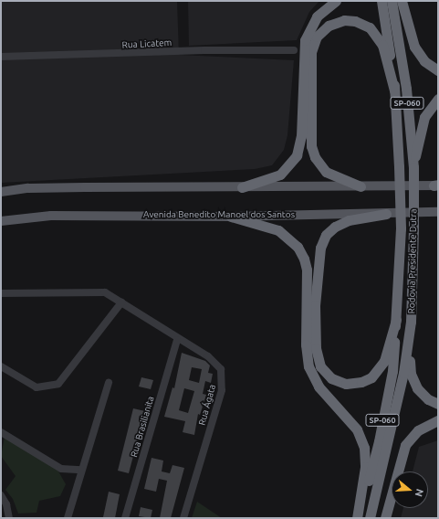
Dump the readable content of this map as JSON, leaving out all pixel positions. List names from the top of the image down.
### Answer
{
  "streets": {
    "highway": ["SP-060", "Rodovia Presidente Dutra"],
    "main road": ["Avenida Benedito Manoel dos Santos"],
    "street": ["Rua Licatem", "Rua Ágata", "Rua Brasilianita"]
  },
  "crossings": [
    ["Rua Ágata", "Rua Brasilianita"]
  ],
  "north": "right"
}
